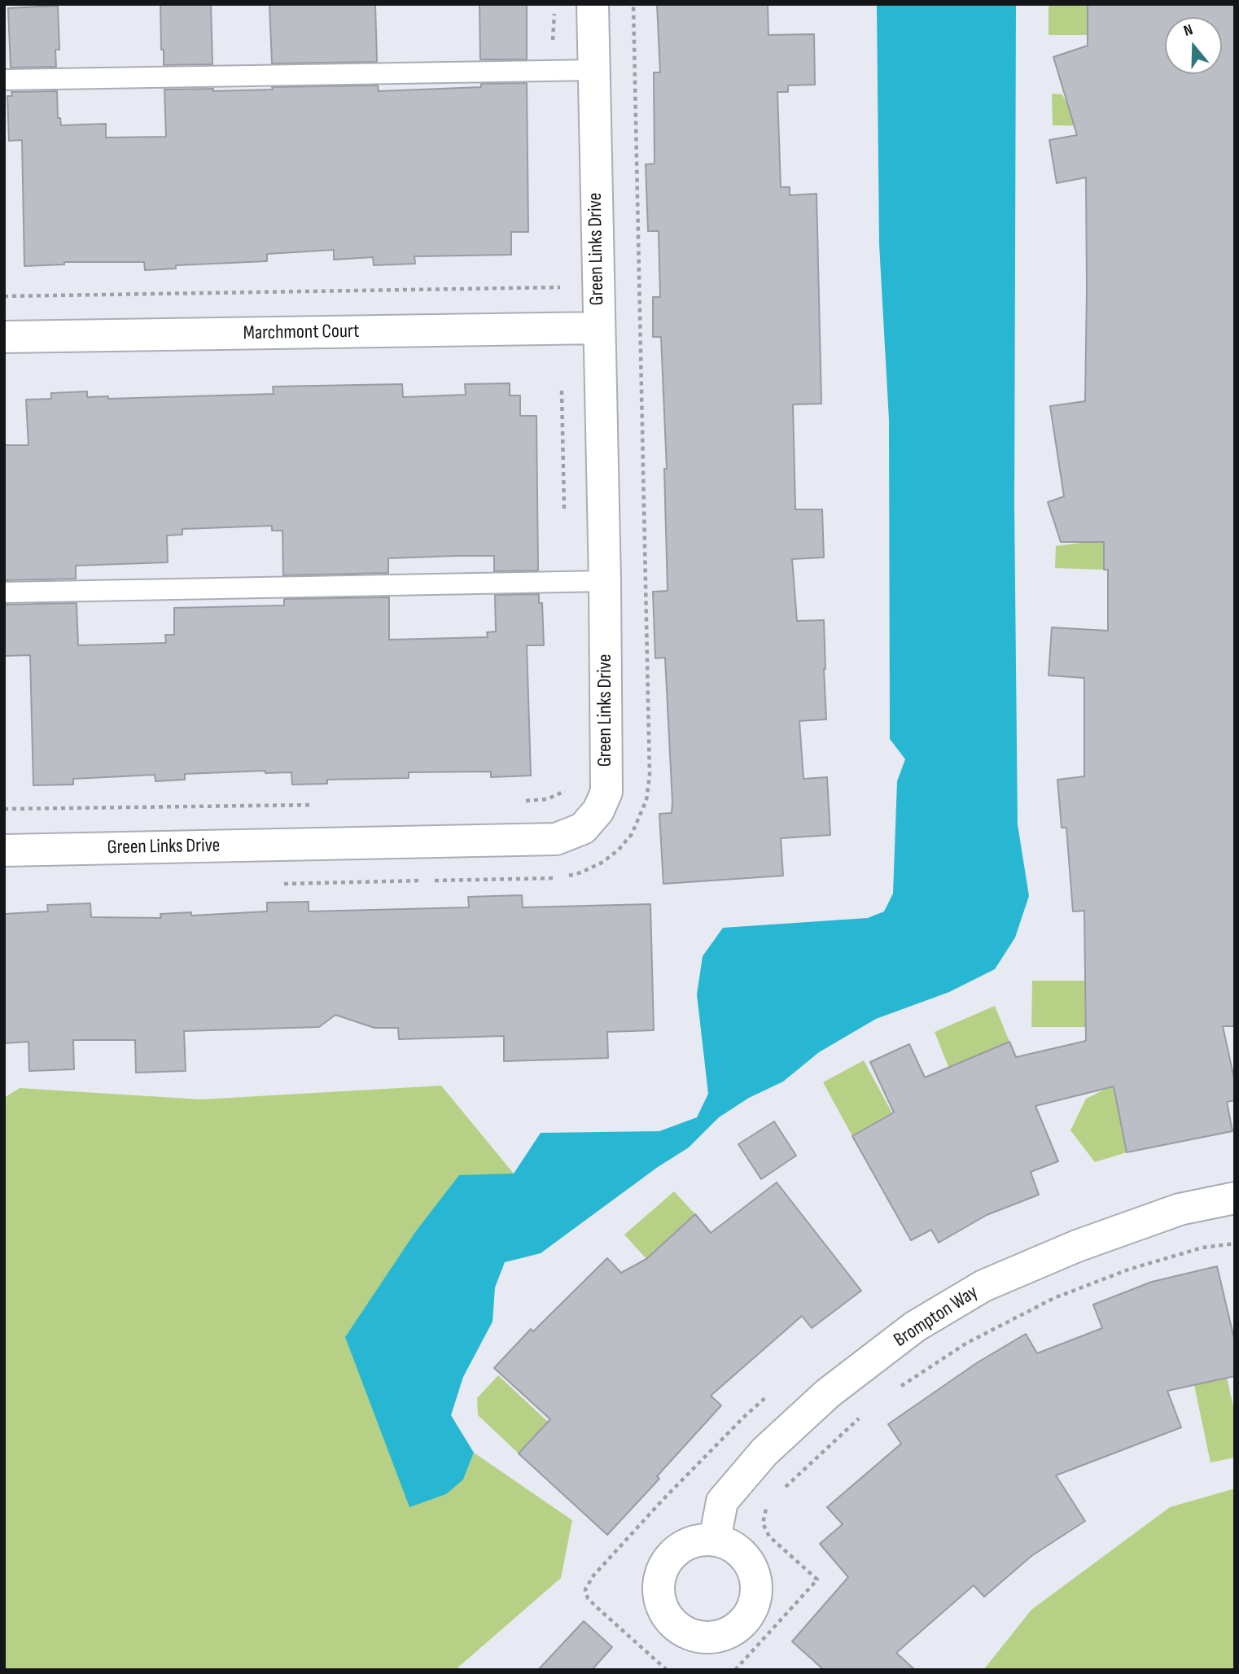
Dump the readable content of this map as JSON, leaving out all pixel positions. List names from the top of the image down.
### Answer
{
  "streets": {
    "street": ["Green Links Drive", "Marchmont Court", "Brompton Way"]
  },
  "crossings": [
    ["Green Links Drive", "Marchmont Court"]
  ],
  "north": "top"
}
